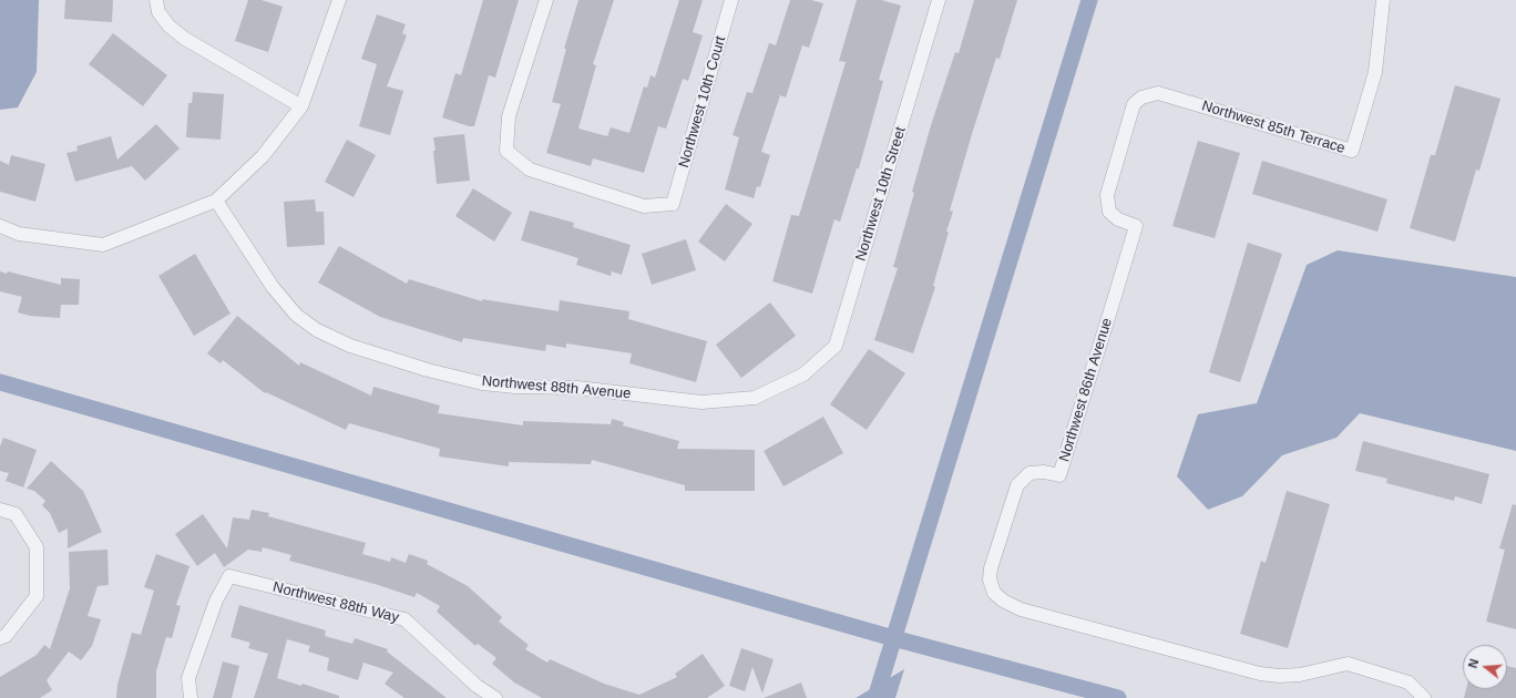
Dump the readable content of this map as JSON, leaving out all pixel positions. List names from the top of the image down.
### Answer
{
  "streets": {
    "street": [
      "Northwest 10th Court",
      "Northwest 85th Terrace",
      "Northwest 10th Street",
      "Northwest 88th Avenue",
      "Northwest 86th Avenue",
      "Northwest 88th Way"
    ]
  },
  "crossings": [
    ["Northwest 85th Terrace", "Northwest 86th Avenue"],
    ["Northwest 10th Street", "Northwest 88th Avenue"]
  ],
  "north": "left"
}
